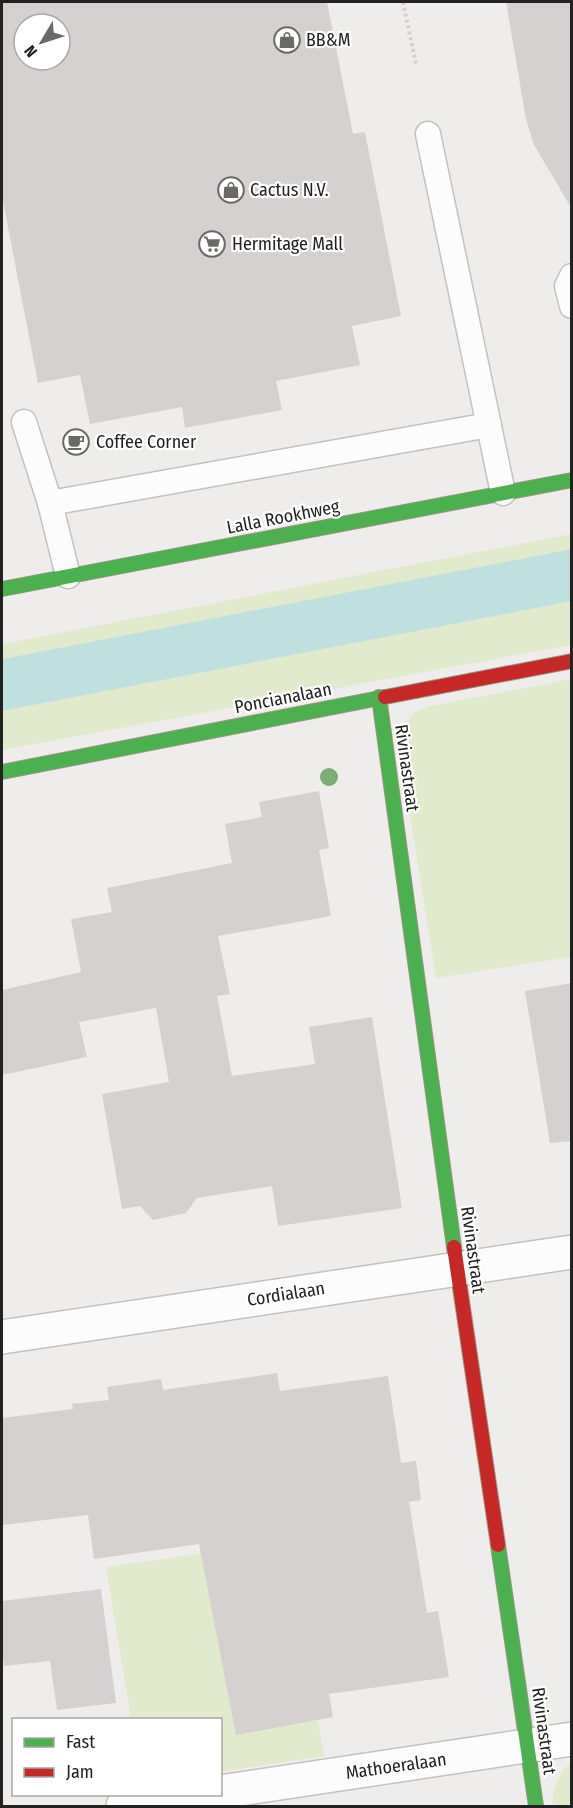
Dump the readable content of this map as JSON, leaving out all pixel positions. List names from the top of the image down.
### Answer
{
  "streets": {
    "street": [
      "Lalla Rookhweg",
      "Poncianalaan",
      "Rivinastraat",
      "Cordialaan",
      "Mathoeralaan"
    ]
  },
  "crossings": [
    ["Poncianalaan", "Rivinastraat"],
    ["Rivinastraat", "Cordialaan"],
    ["Rivinastraat", "Mathoeralaan"]
  ],
  "places": {
    "shop": ["BB&M", "Cactus N.V."],
    "supermarket": ["Hermitage Mall"],
    "cafe": ["Coffee Corner"]
  },
  "legend": ["Fast", "Jam"],
  "north": "bottom left"
}
